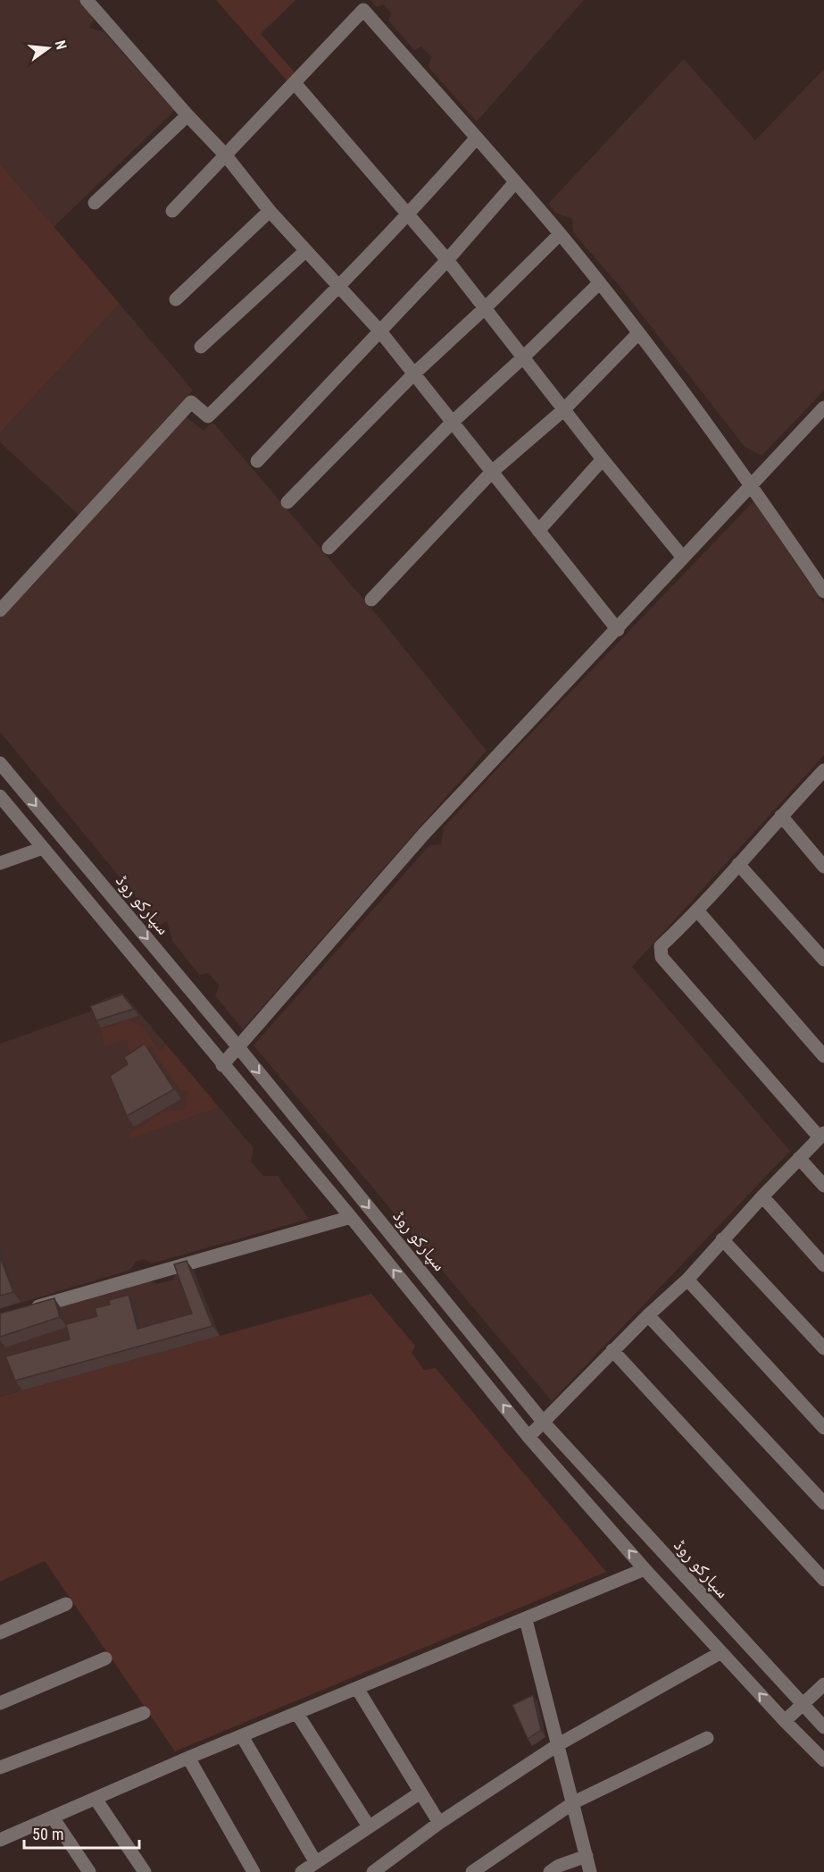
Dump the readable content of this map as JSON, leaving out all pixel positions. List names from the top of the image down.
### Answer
{
  "streets": {
    "street": ["سپارکو روڈ"]
  },
  "scale_bar": "50 m",
  "north": "right"
}
